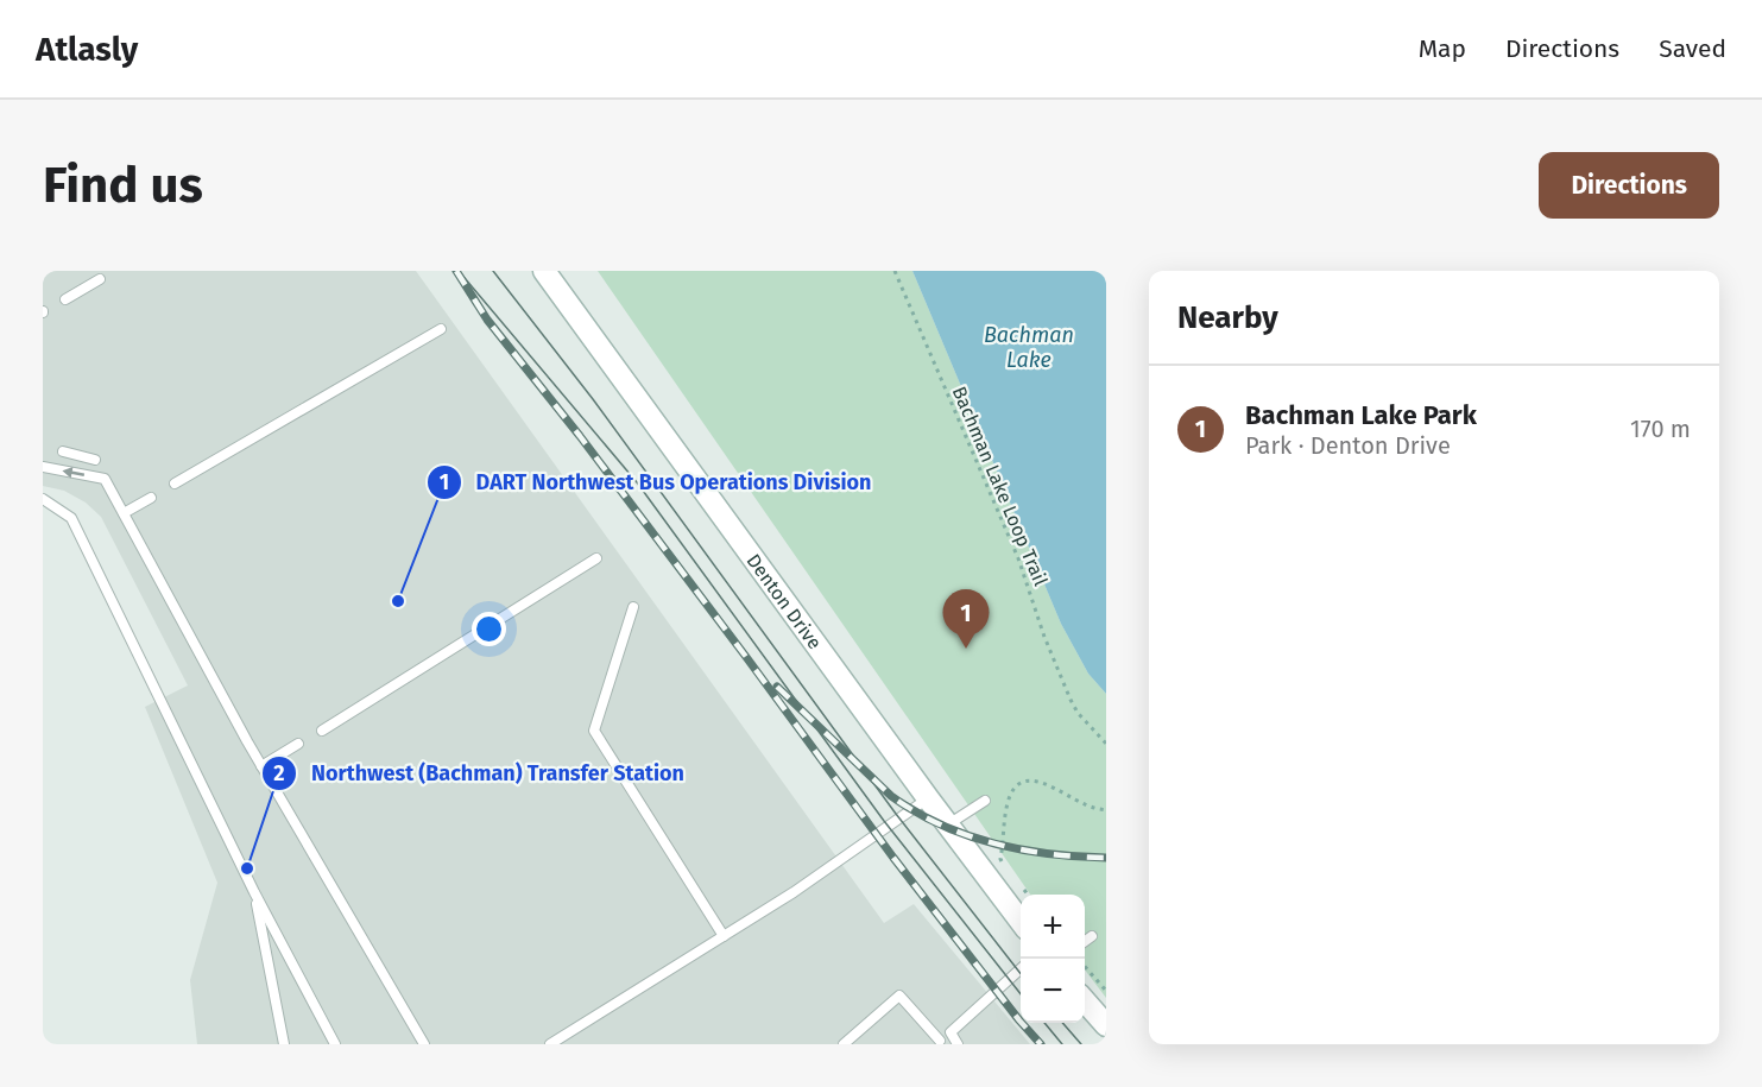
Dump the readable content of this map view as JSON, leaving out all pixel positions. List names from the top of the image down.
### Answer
{
  "streets": {
    "main road": ["Denton Drive"],
    "path": ["Bachman Lake Loop Trail"]
  },
  "water": ["Bachman Lake"],
  "places": ["DART Northwest Bus Operations Division", "Northwest (Bachman) Transfer Station"],
  "page": {
    "header": "Atlasly",
    "nav": ["Map", "Directions", "Saved"],
    "buttons": "Directions",
    "title": "Find us",
    "heading": "Nearby",
    "list": [
      {
        "mark": "1",
        "name": "Bachman Lake Park",
        "note": "Park · Denton Drive",
        "value": "170 m"
      }
    ],
    "pins": "1",
    "map_buttons": ["+", "−"]
  }
}
